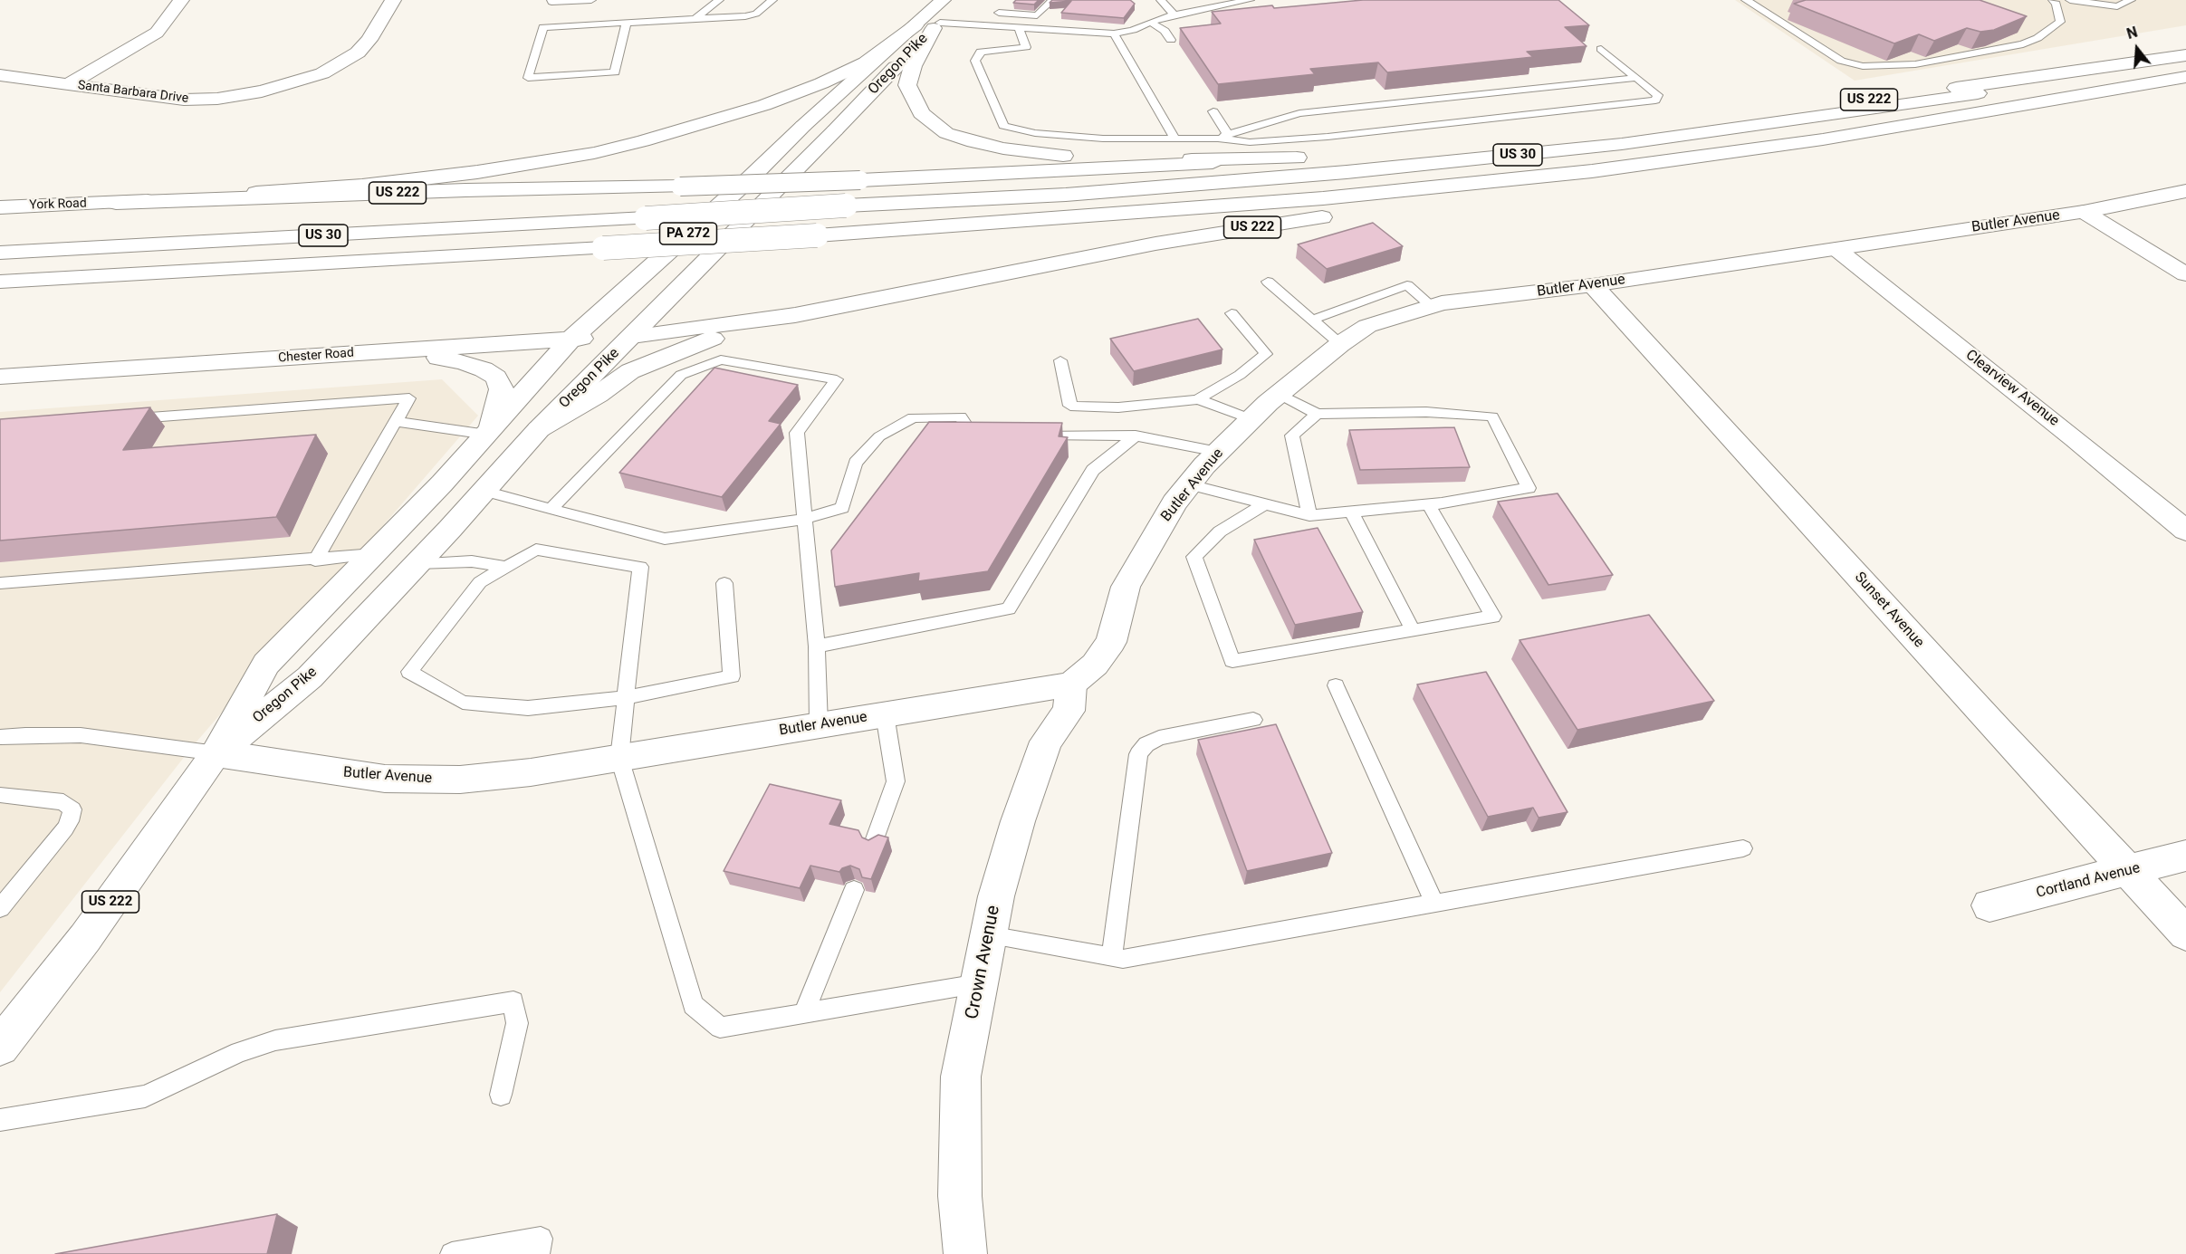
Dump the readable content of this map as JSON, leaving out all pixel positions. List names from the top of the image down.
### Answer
{
  "streets": {
    "main road": [
      "Oregon Pike",
      "Santa Barbara Drive",
      "US 222",
      "US 30",
      "York Road",
      "Butler Avenue",
      "PA 272",
      "Chester Road",
      "Clearview Avenue",
      "Sunset Avenue",
      "Cortland Avenue",
      "Crown Avenue"
    ]
  },
  "crossings": [
    ["Oregon Pike", "US 222"],
    ["Oregon Pike", "Butler Avenue"],
    ["Oregon Pike", "Chester Road"],
    ["US 222", "US 30"],
    ["US 222", "York Road"],
    ["US 222", "Chester Road"],
    ["Butler Avenue", "Clearview Avenue"],
    ["Butler Avenue", "Sunset Avenue"],
    ["Butler Avenue", "Crown Avenue"],
    ["Sunset Avenue", "Cortland Avenue"]
  ],
  "north": "top"
}
